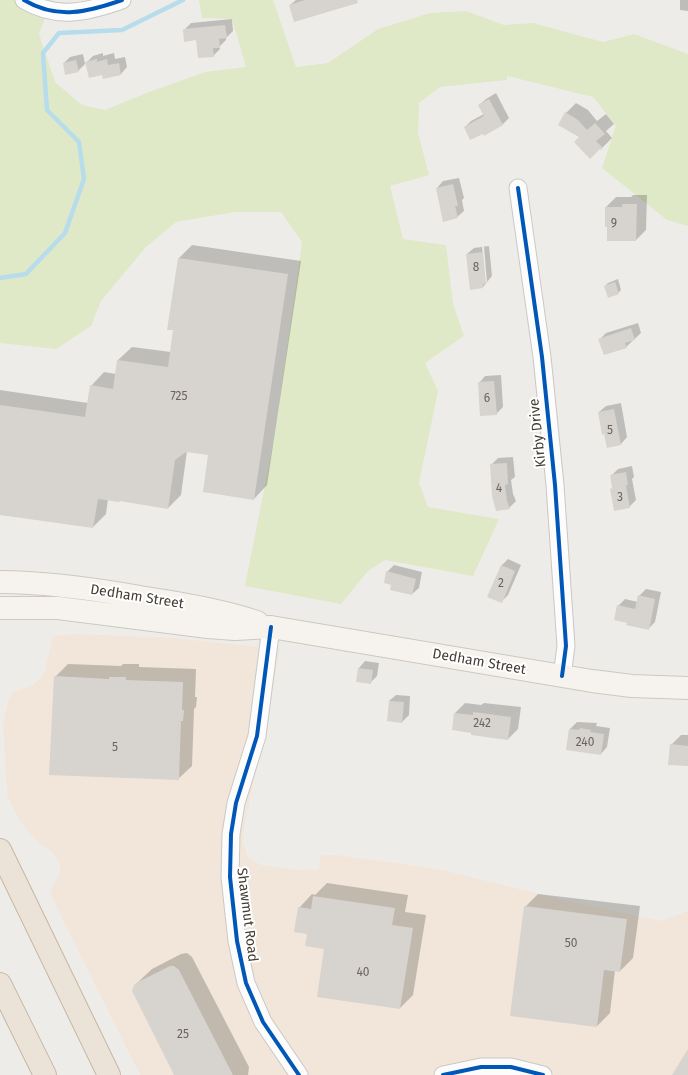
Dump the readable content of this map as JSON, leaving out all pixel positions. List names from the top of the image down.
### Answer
{
  "streets": {
    "main road": ["Dedham Street"],
    "street": ["Kirby Drive", "Shawmut Road"]
  },
  "crossings": [
    ["Kirby Drive", "Dedham Street"],
    ["Dedham Street", "Shawmut Road"]
  ],
  "house_numbers": [
    "9",
    "8",
    "725",
    "6",
    "5",
    "4",
    "3",
    "2",
    "242",
    "240",
    "5",
    "50",
    "40",
    "25"
  ]
}
